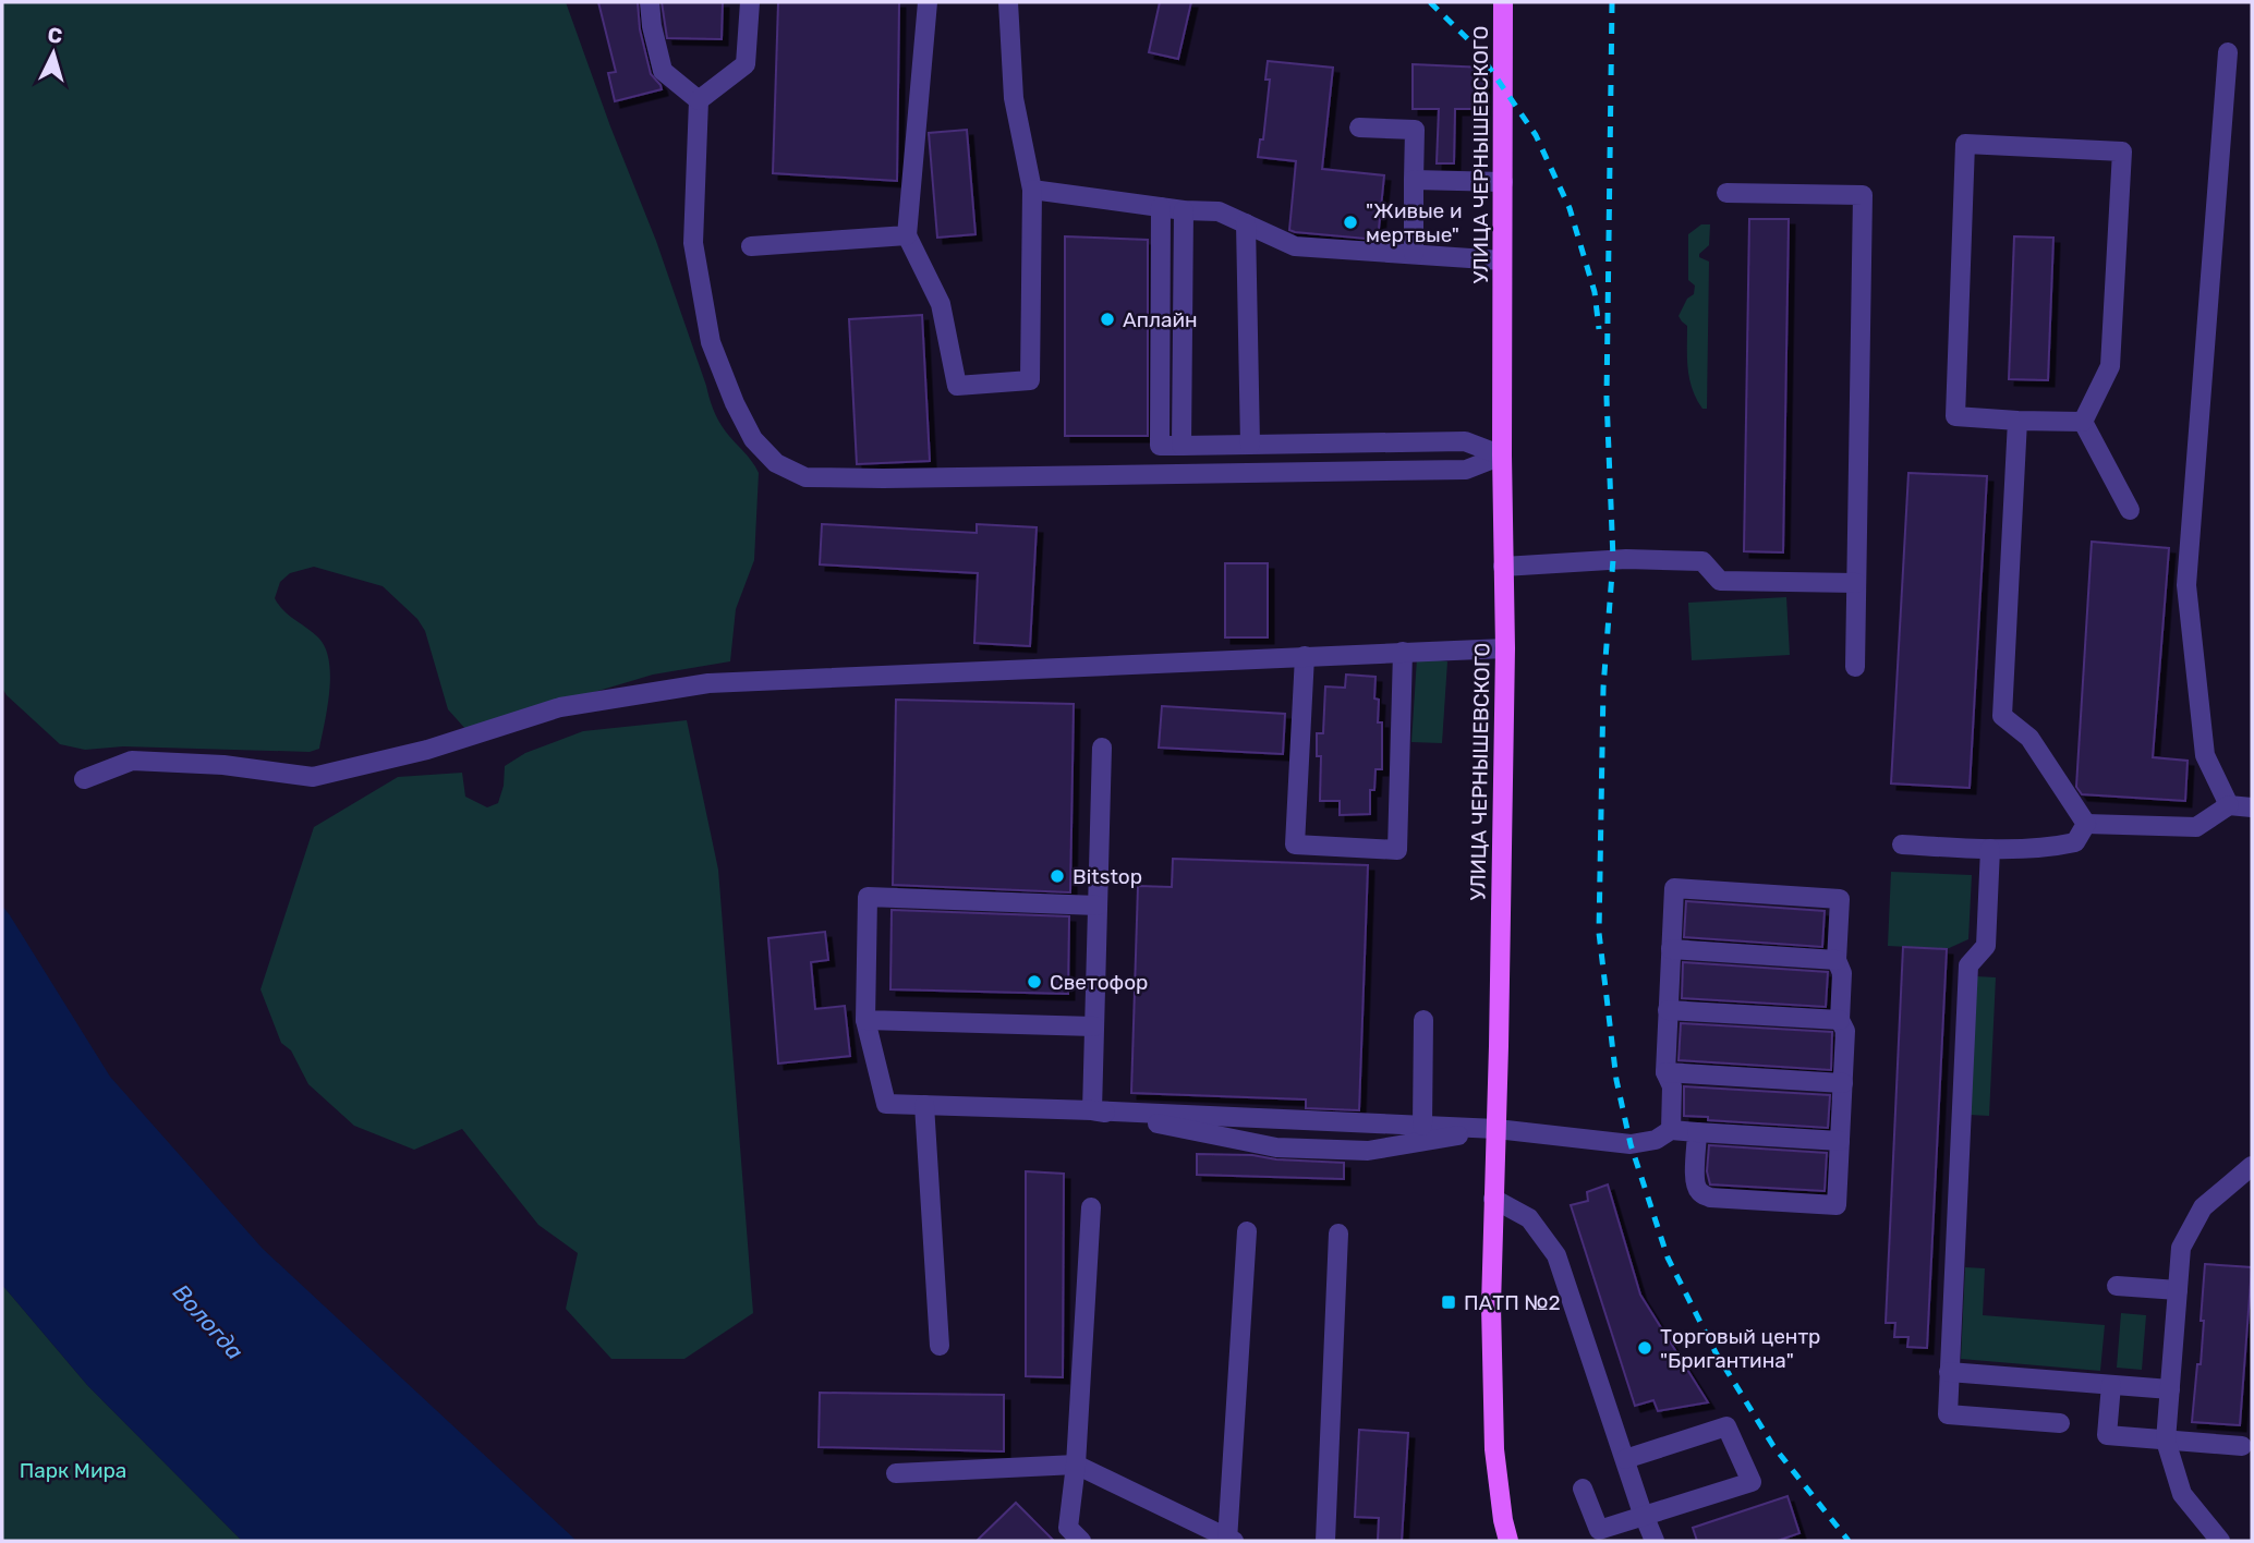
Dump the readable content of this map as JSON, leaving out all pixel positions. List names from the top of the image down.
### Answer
{
  "streets": {
    "main road": ["УЛИЦА ЧЕРНЫШЕВСКОГО"]
  },
  "water": ["Вологда"],
  "parks": ["Парк Мира"],
  "places": {
    "other": [
      "\"Живые и мертвые\"",
      "Аплайн",
      "Bitstop",
      "Светофор",
      "Торговый центр \"Бригантина\""
    ],
    "transit": ["ПАТП №2"]
  },
  "north": "top"
}
